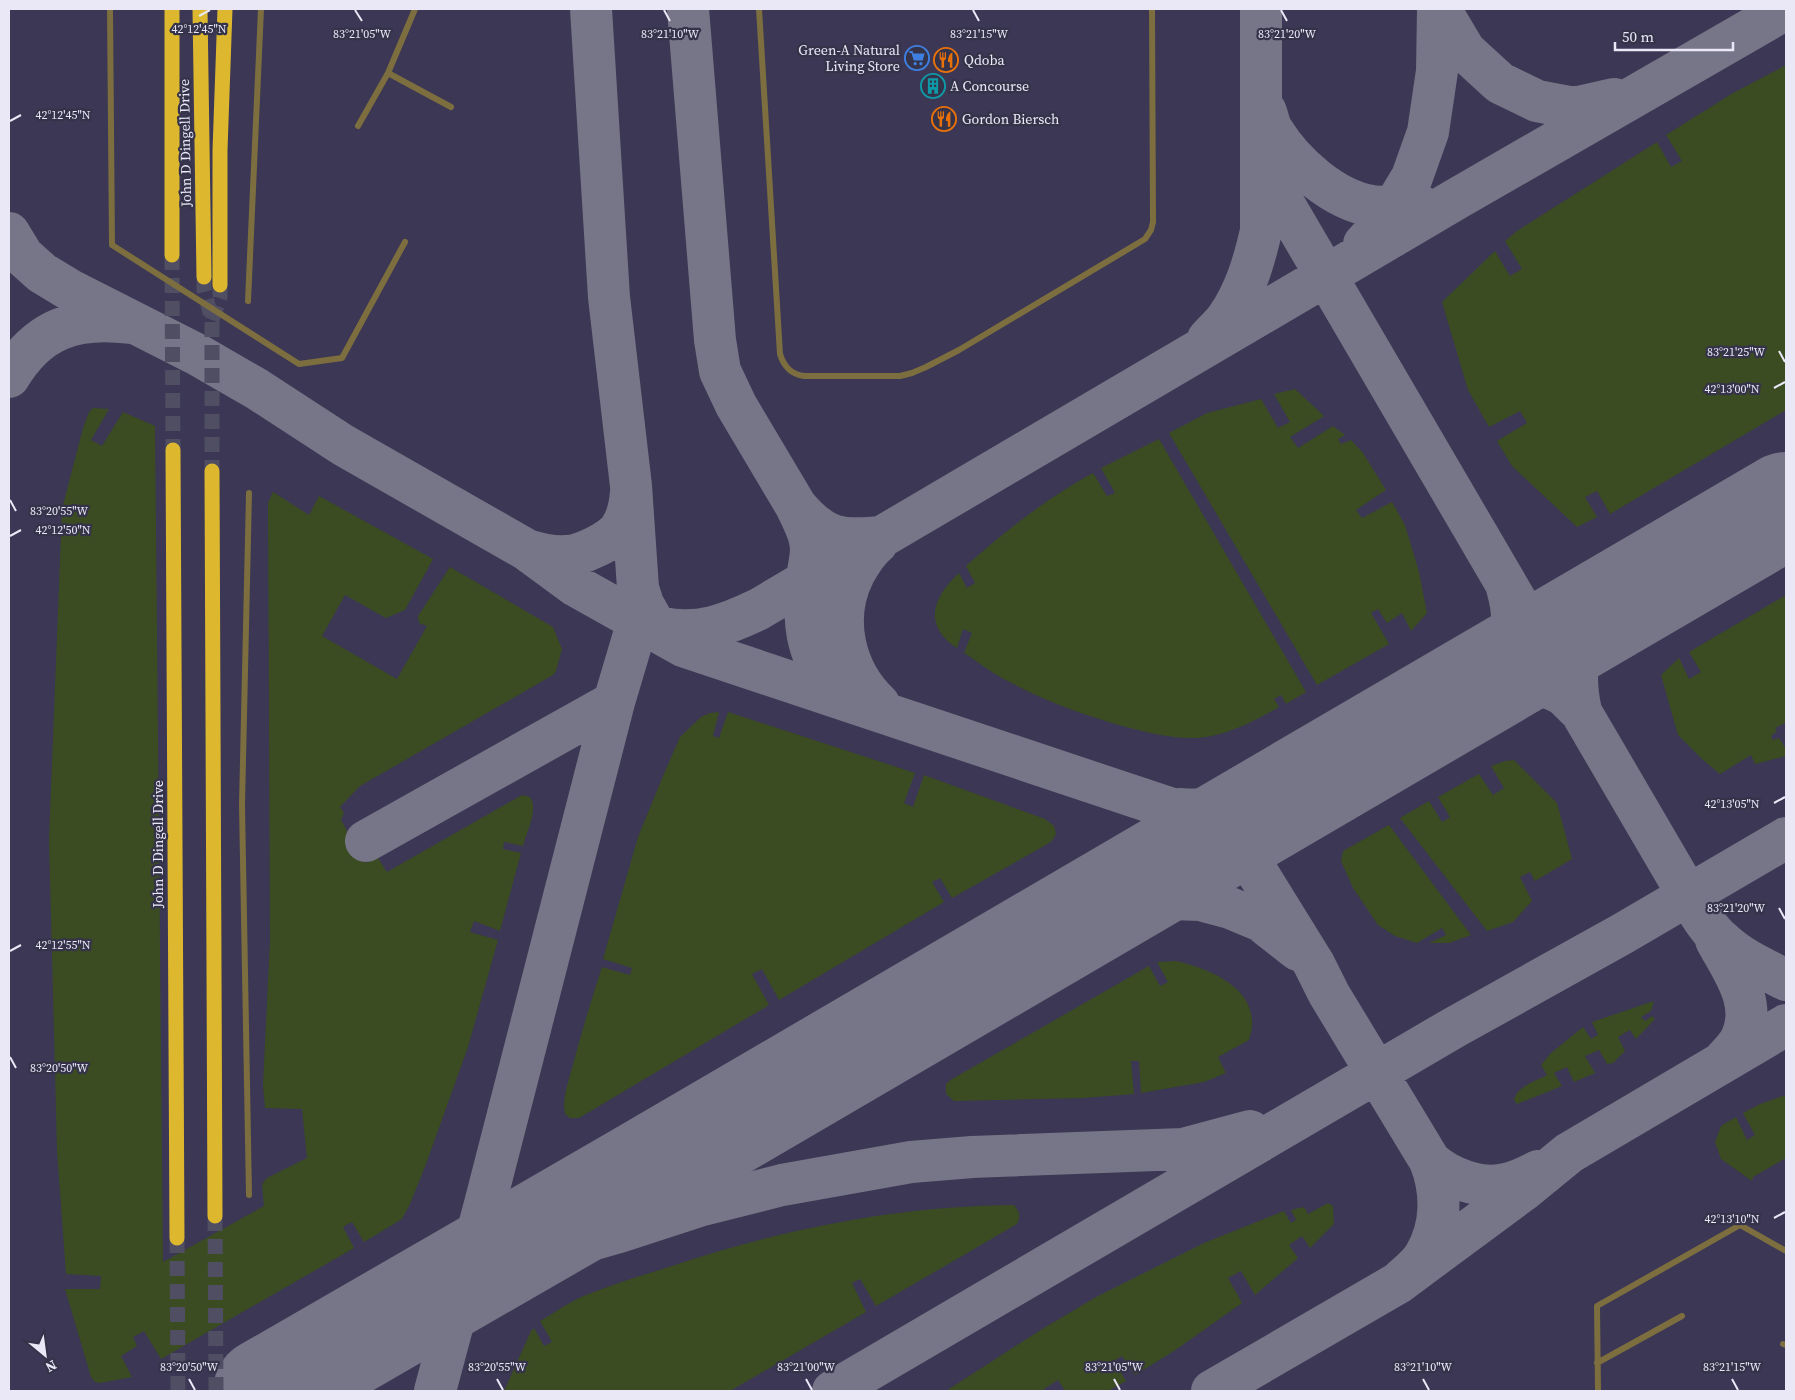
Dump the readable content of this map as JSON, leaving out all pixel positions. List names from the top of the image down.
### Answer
{
  "streets": {
    "highway": ["John D Dingell Drive"]
  },
  "places": {
    "supermarket": ["Green-A Natural Living Store"],
    "restaurant": ["Qdoba", "Gordon Biersch"],
    "building": ["A Concourse"]
  },
  "scale_bar": "50 m",
  "north": "bottom right",
  "coordinates": [
    "42°12'45\"N",
    "83°21'05\"W",
    "83°21'10\"W",
    "83°21'15\"W",
    "83°21'20\"W",
    "83°21'25\"W",
    "42°13'00\"N",
    "83°20'55\"W",
    "42°12'50\"N",
    "42°13'05\"N",
    "42°12'55\"N",
    "83°20'50\"W",
    "42°13'10\"N",
    "83°21'00\"W"
  ]
}
